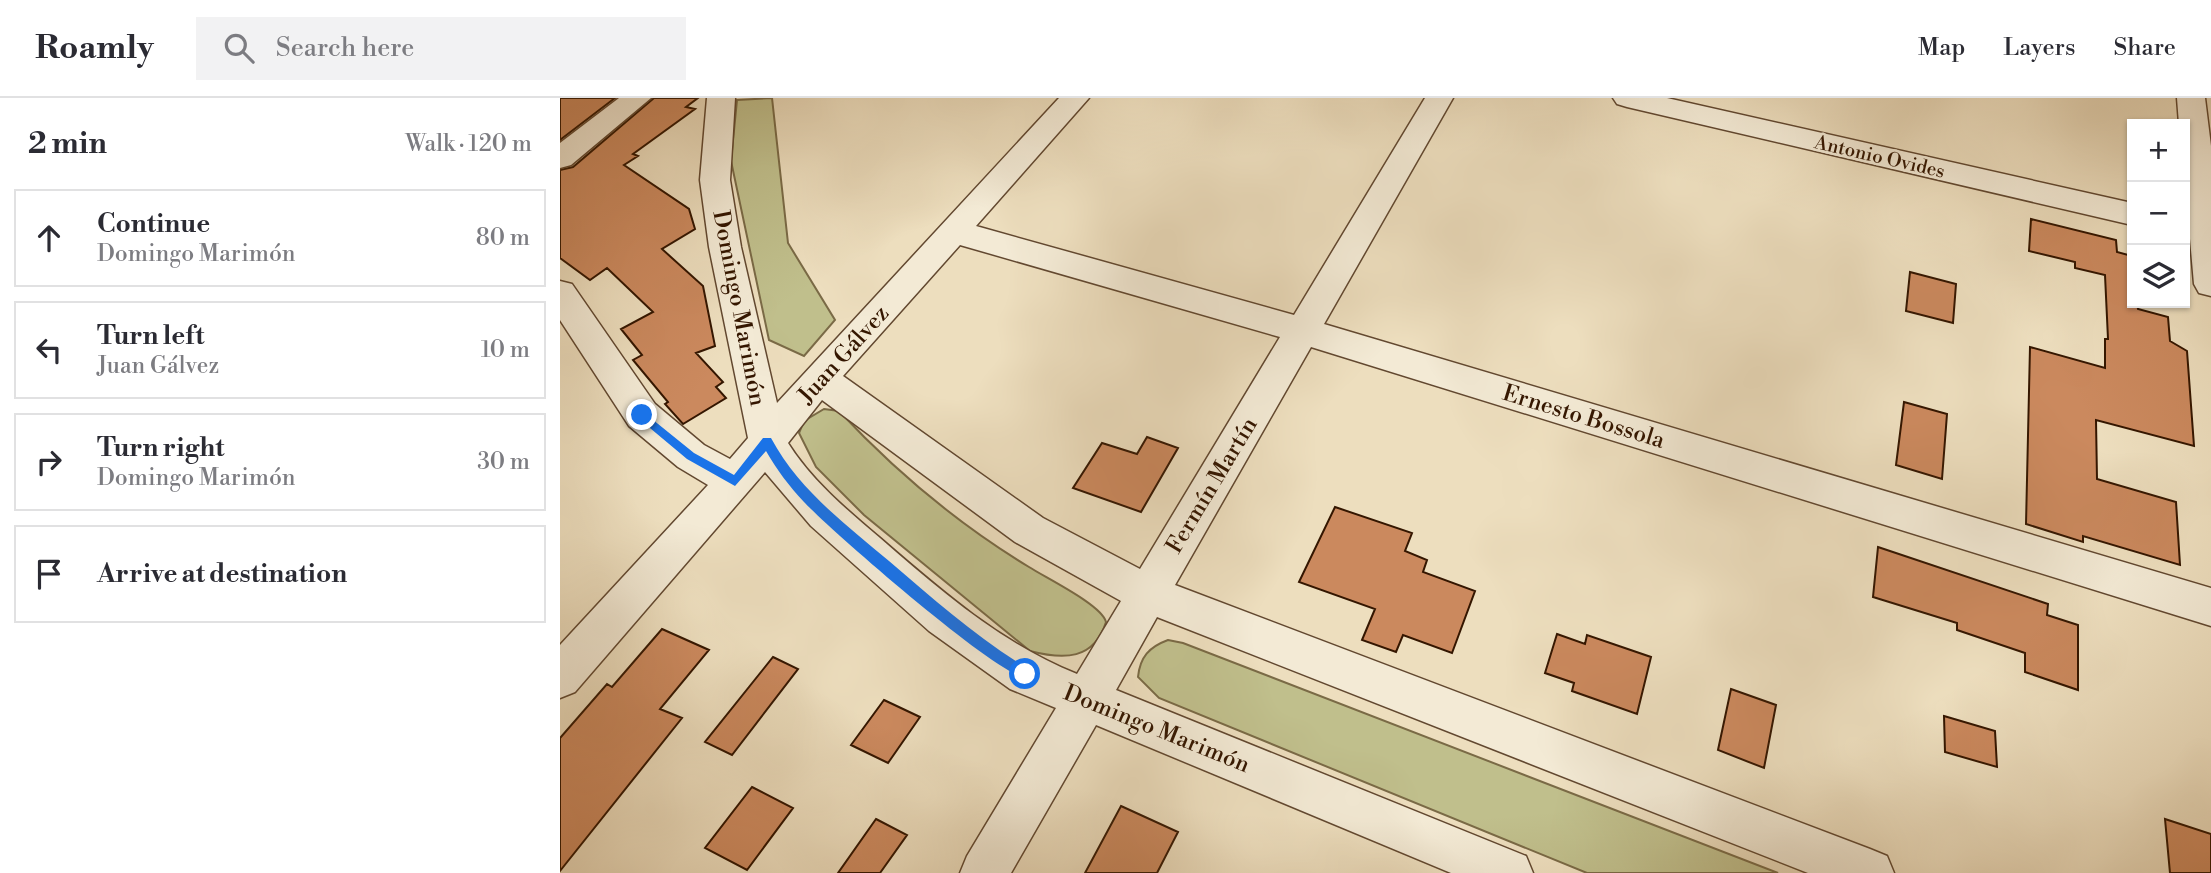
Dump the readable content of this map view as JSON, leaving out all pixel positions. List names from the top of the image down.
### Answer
{
  "streets": {
    "street": [
      "Antonio Ovides",
      "Domingo Marimón",
      "Juan Gálvez",
      "Ernesto Bossola",
      "Fermín Martín"
    ]
  },
  "crossings": [
    ["Domingo Marimón", "Juan Gálvez"],
    ["Domingo Marimón", "Fermín Martín"],
    ["Juan Gálvez", "Ernesto Bossola"],
    ["Ernesto Bossola", "Fermín Martín"]
  ],
  "page": {
    "header": "Roamly",
    "search": "Search here",
    "nav": ["Map", "Layers", "Share"],
    "heading": ["2 min", "Walk · 120 m"],
    "map_buttons": ["+", "−"],
    "list": [
      ["Continue", "Domingo Marimón", "80 m"],
      ["Turn left", "Juan Gálvez", "10 m"],
      ["Turn right", "Domingo Marimón", "30 m"],
      "Arrive at destination"
    ]
  }
}
